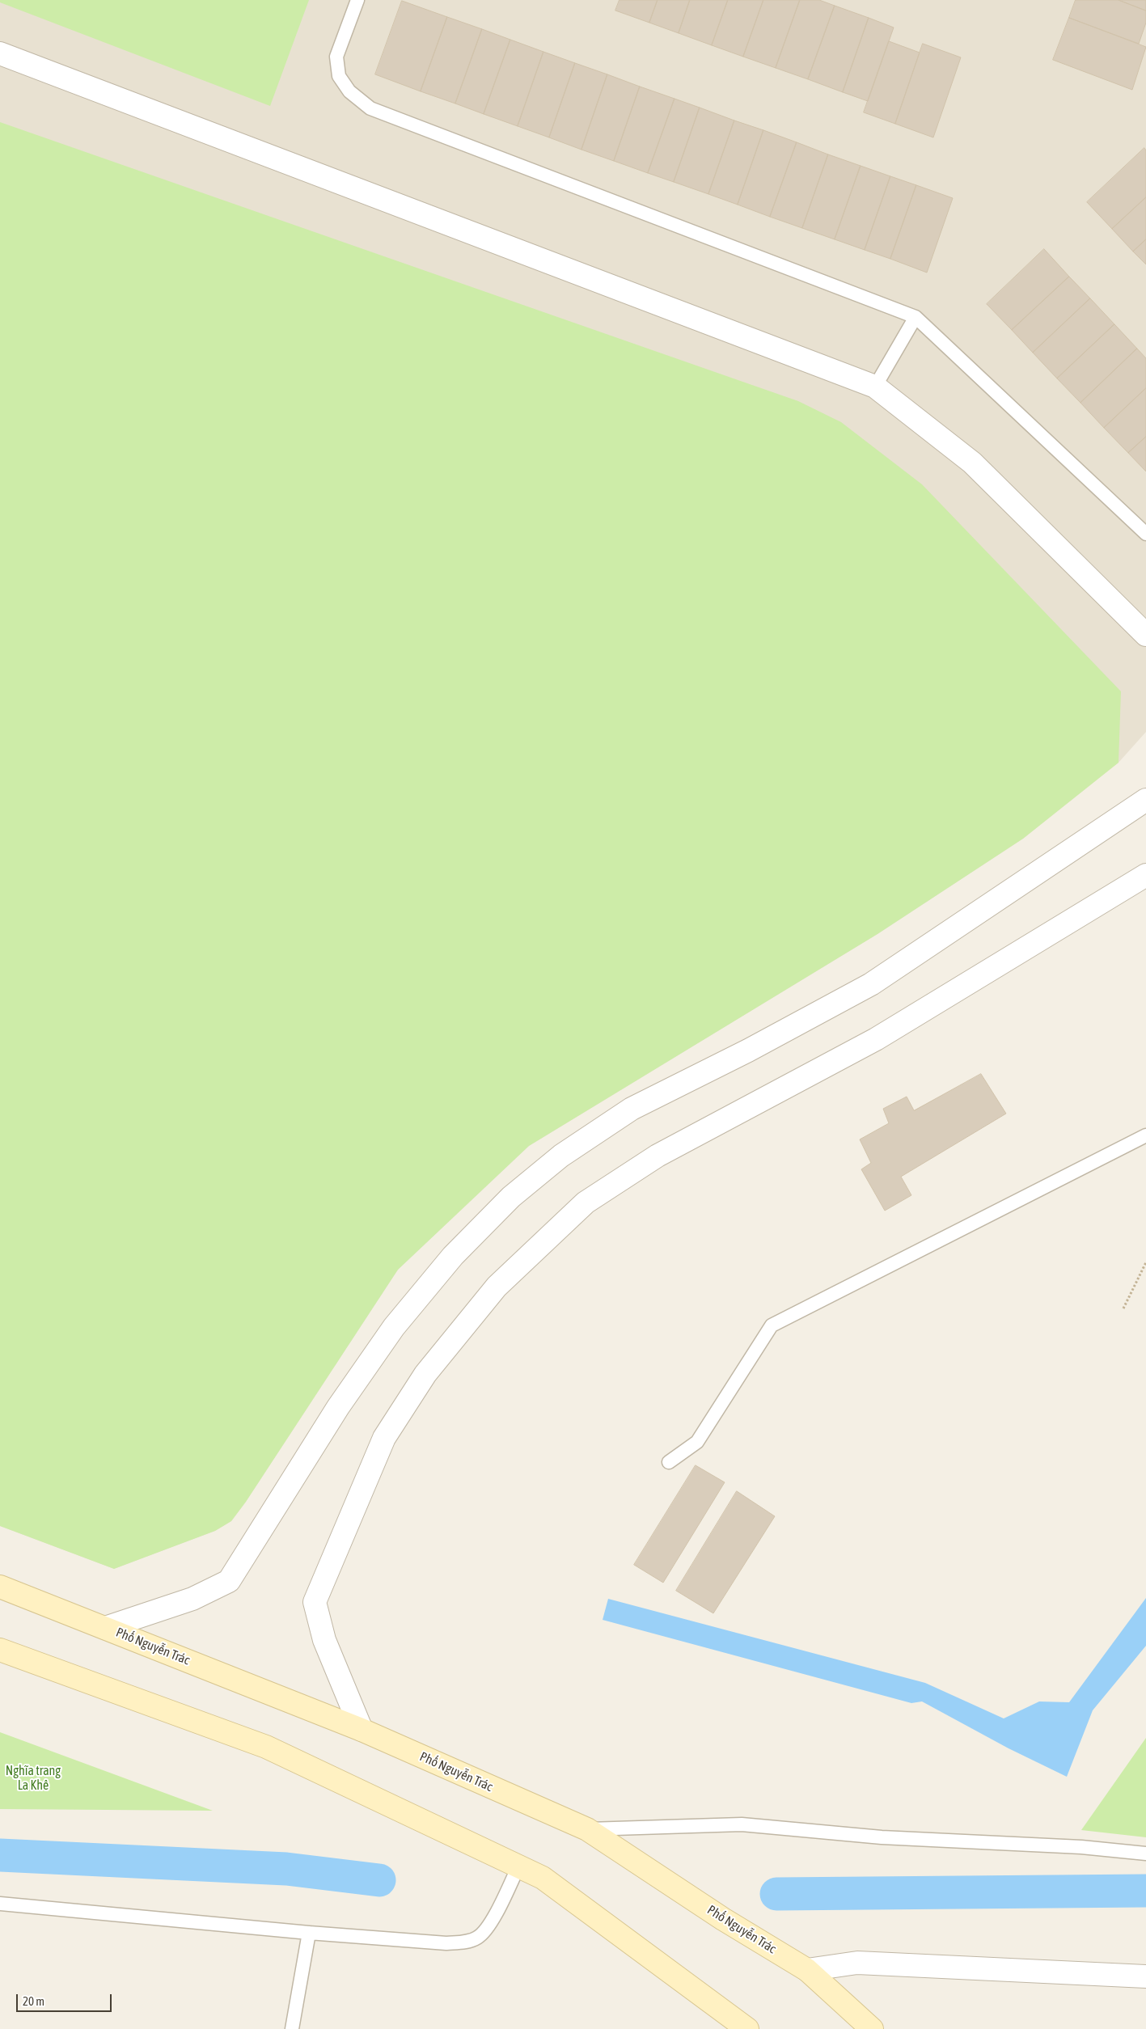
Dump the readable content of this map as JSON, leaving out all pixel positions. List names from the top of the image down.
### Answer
{
  "streets": {
    "main road": ["Phố Nguyễn Trác"]
  },
  "parks": ["Nghĩa trang La Khê"],
  "scale_bar": "20 m"
}
